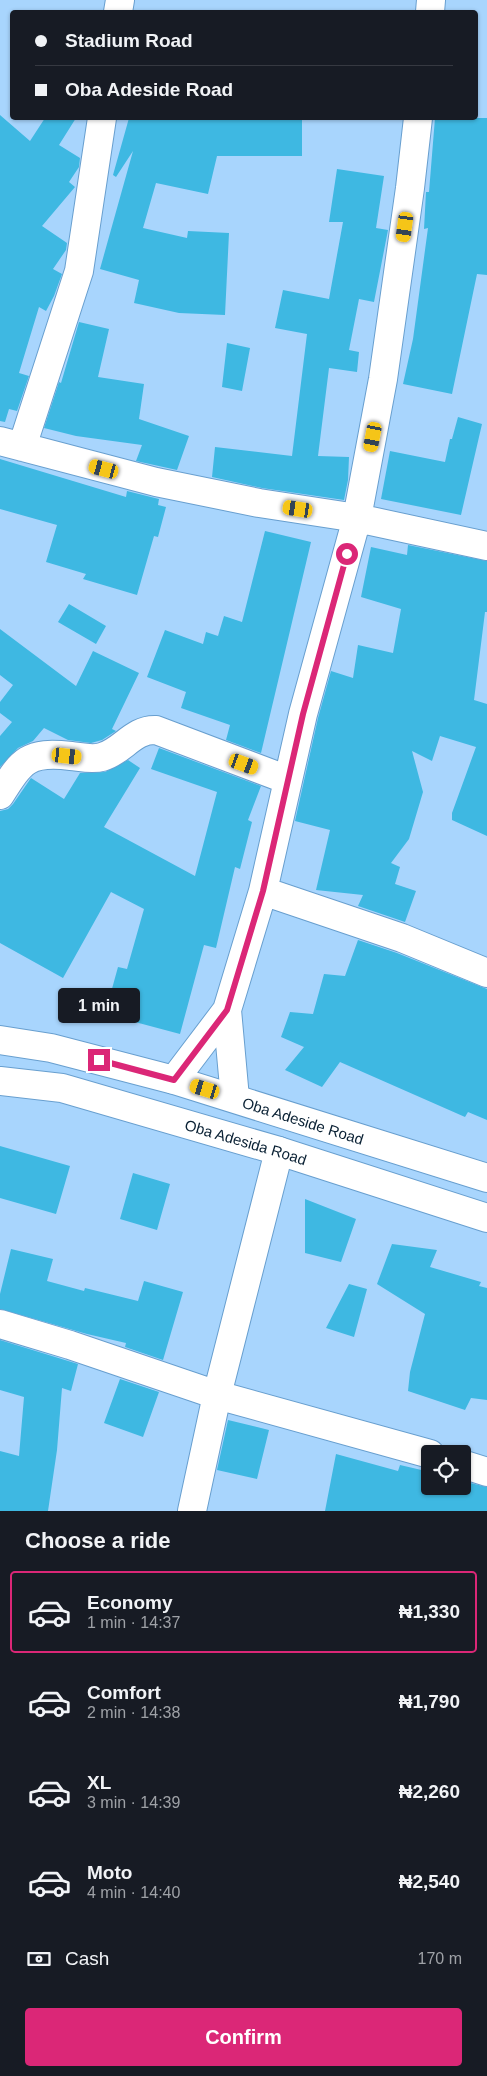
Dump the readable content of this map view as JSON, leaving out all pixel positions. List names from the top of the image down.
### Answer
{
  "streets": {
    "street": ["Oba Adeside Road", "Oba Adesida Road"]
  },
  "page": {
    "banner": ["Stadium Road", "Oba Adeside Road"],
    "bubble": "1 min",
    "heading": "Choose a ride",
    "list": [
      {
        "name": "Economy",
        "note": "1 min · 14:37",
        "value": "₦1,330"
      },
      {
        "name": "Comfort",
        "note": "2 min · 14:38",
        "value": "₦1,790"
      },
      {
        "name": "XL",
        "note": "3 min · 14:39",
        "value": "₦2,260"
      },
      {
        "name": "Moto",
        "note": "4 min · 14:40",
        "value": "₦2,540"
      }
    ],
    "pay": ["Cash", "170 m"],
    "buttons": "Confirm"
  }
}
